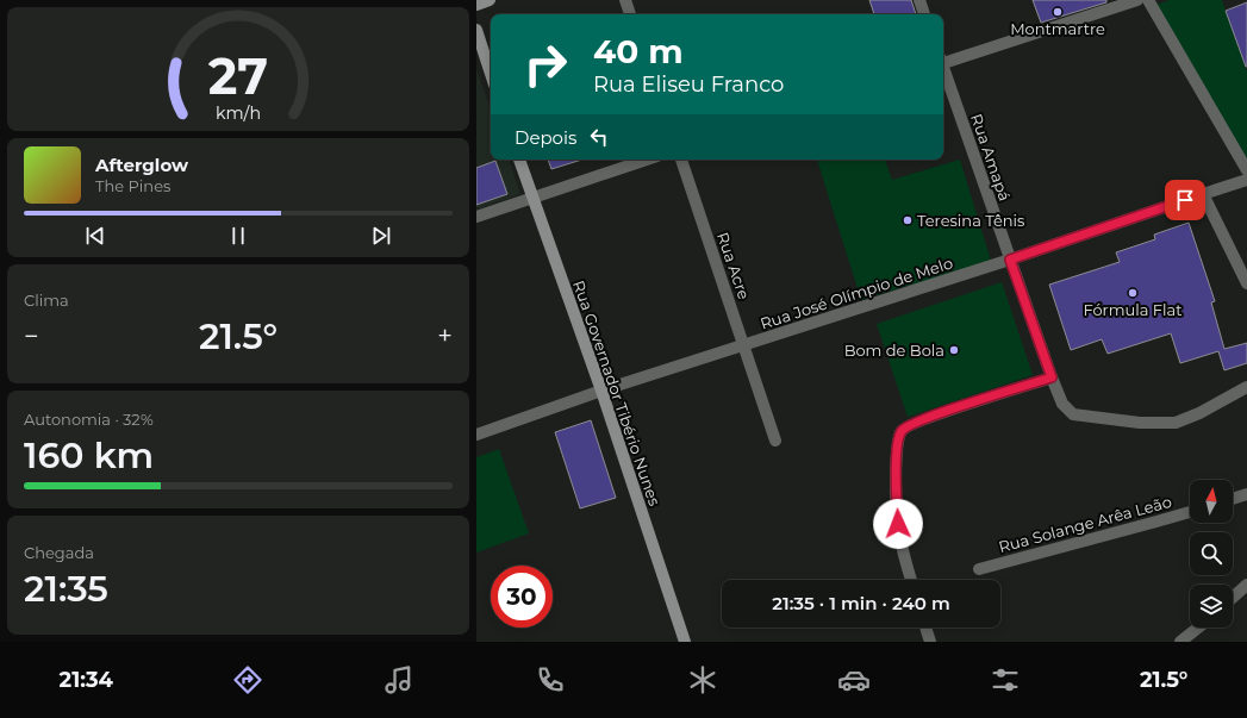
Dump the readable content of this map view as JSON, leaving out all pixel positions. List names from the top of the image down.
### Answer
{
  "streets": {
    "street": [
      "Rua Amapá",
      "Rua Acre",
      "Rua José Olímpio de Melo",
      "Rua Governador Tibério Nunes",
      "Rua Solange Arêa Leão"
    ]
  },
  "crossings": [
    ["Rua Amapá", "Rua José Olímpio de Melo"],
    ["Rua Acre", "Rua José Olímpio de Melo"],
    ["Rua José Olímpio de Melo", "Rua Governador Tibério Nunes"]
  ],
  "places": [
    "Montmartre",
    "Teresina Tênis",
    "Fórmula Flat",
    "Bom de Bola"
  ],
  "north": "top",
  "page": {
    "turn": ["40 m", "Rua Eliseu Franco"],
    "then": "Depois",
    "song": ["Afterglow", "The Pines"],
    "tile": [
      "Clima",
      ["Autonomia · 32%", "160 km"],
      ["Chegada", "21:35"]
    ],
    "heat": ["−", "21.5°", "+"],
    "limit": "30",
    "trip": "21:35 · 1 min · 240 m",
    "tabs": ["21:34", "21.5°"],
    "gauge": ["27", "km/h"]
  }
}
